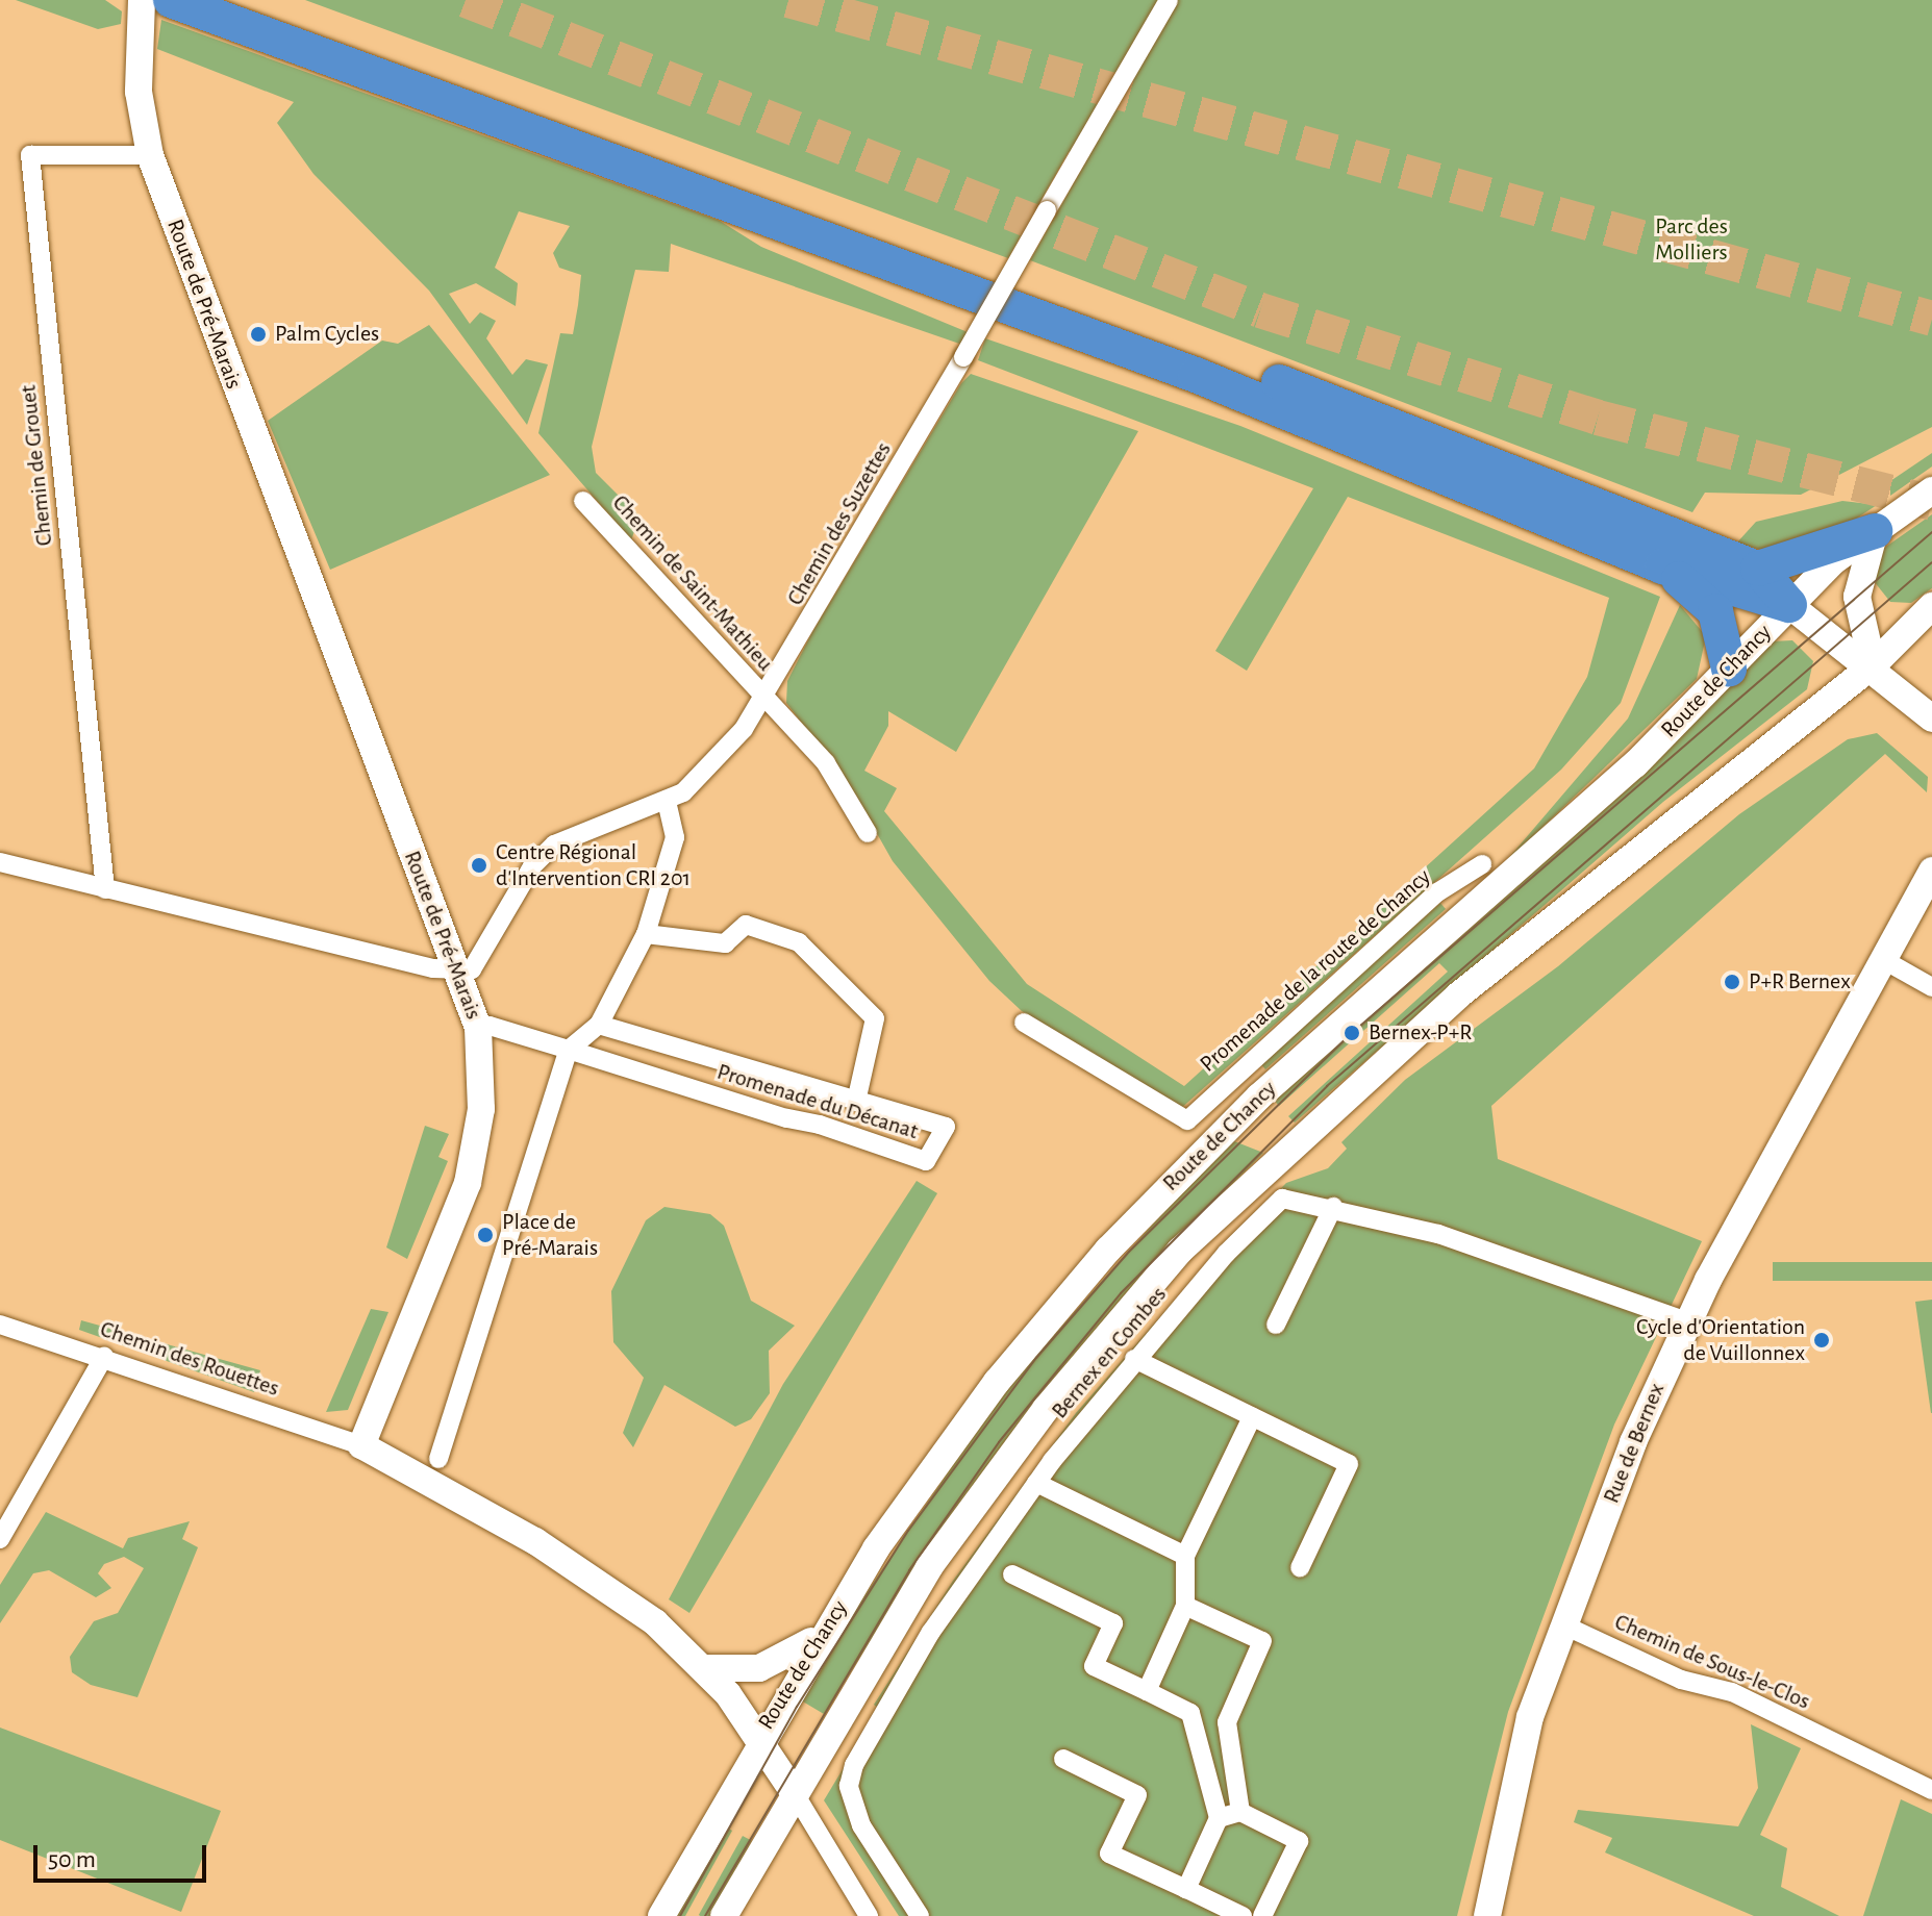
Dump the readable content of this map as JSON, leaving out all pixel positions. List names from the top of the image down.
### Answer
{
  "streets": {
    "main road": ["Route de Pré-Marais", "Route de Chancy", "Rue de Bernex"],
    "street": [
      "Chemin de Grouet",
      "Chemin des Suzettes",
      "Chemin de Saint-Mathieu",
      "Promenade de la route de Chancy",
      "Promenade du Décanat",
      "Bernex en Combes",
      "Chemin des Rouettes",
      "Chemin de Sous-le-Clos"
    ]
  },
  "crossings": [
    ["Route de Pré-Marais", "Chemin de Grouet"],
    ["Route de Pré-Marais", "Chemin des Suzettes"],
    ["Route de Pré-Marais", "Promenade du Décanat"],
    ["Route de Pré-Marais", "Chemin des Rouettes"],
    ["Chemin des Suzettes", "Chemin de Saint-Mathieu"],
    ["Bernex en Combes", "Rue de Bernex"],
    ["Rue de Bernex", "Chemin de Sous-le-Clos"]
  ],
  "parks": ["Parc des Molliers"],
  "places": [
    "Palm Cycles",
    "Centre Régional d'Intervention CRI 201",
    "P+R Bernex",
    "Bernex-P+R",
    "Place de Pré-Marais",
    "Cycle d'Orientation de Vuillonnex"
  ],
  "scale_bar": "50 m"
}
